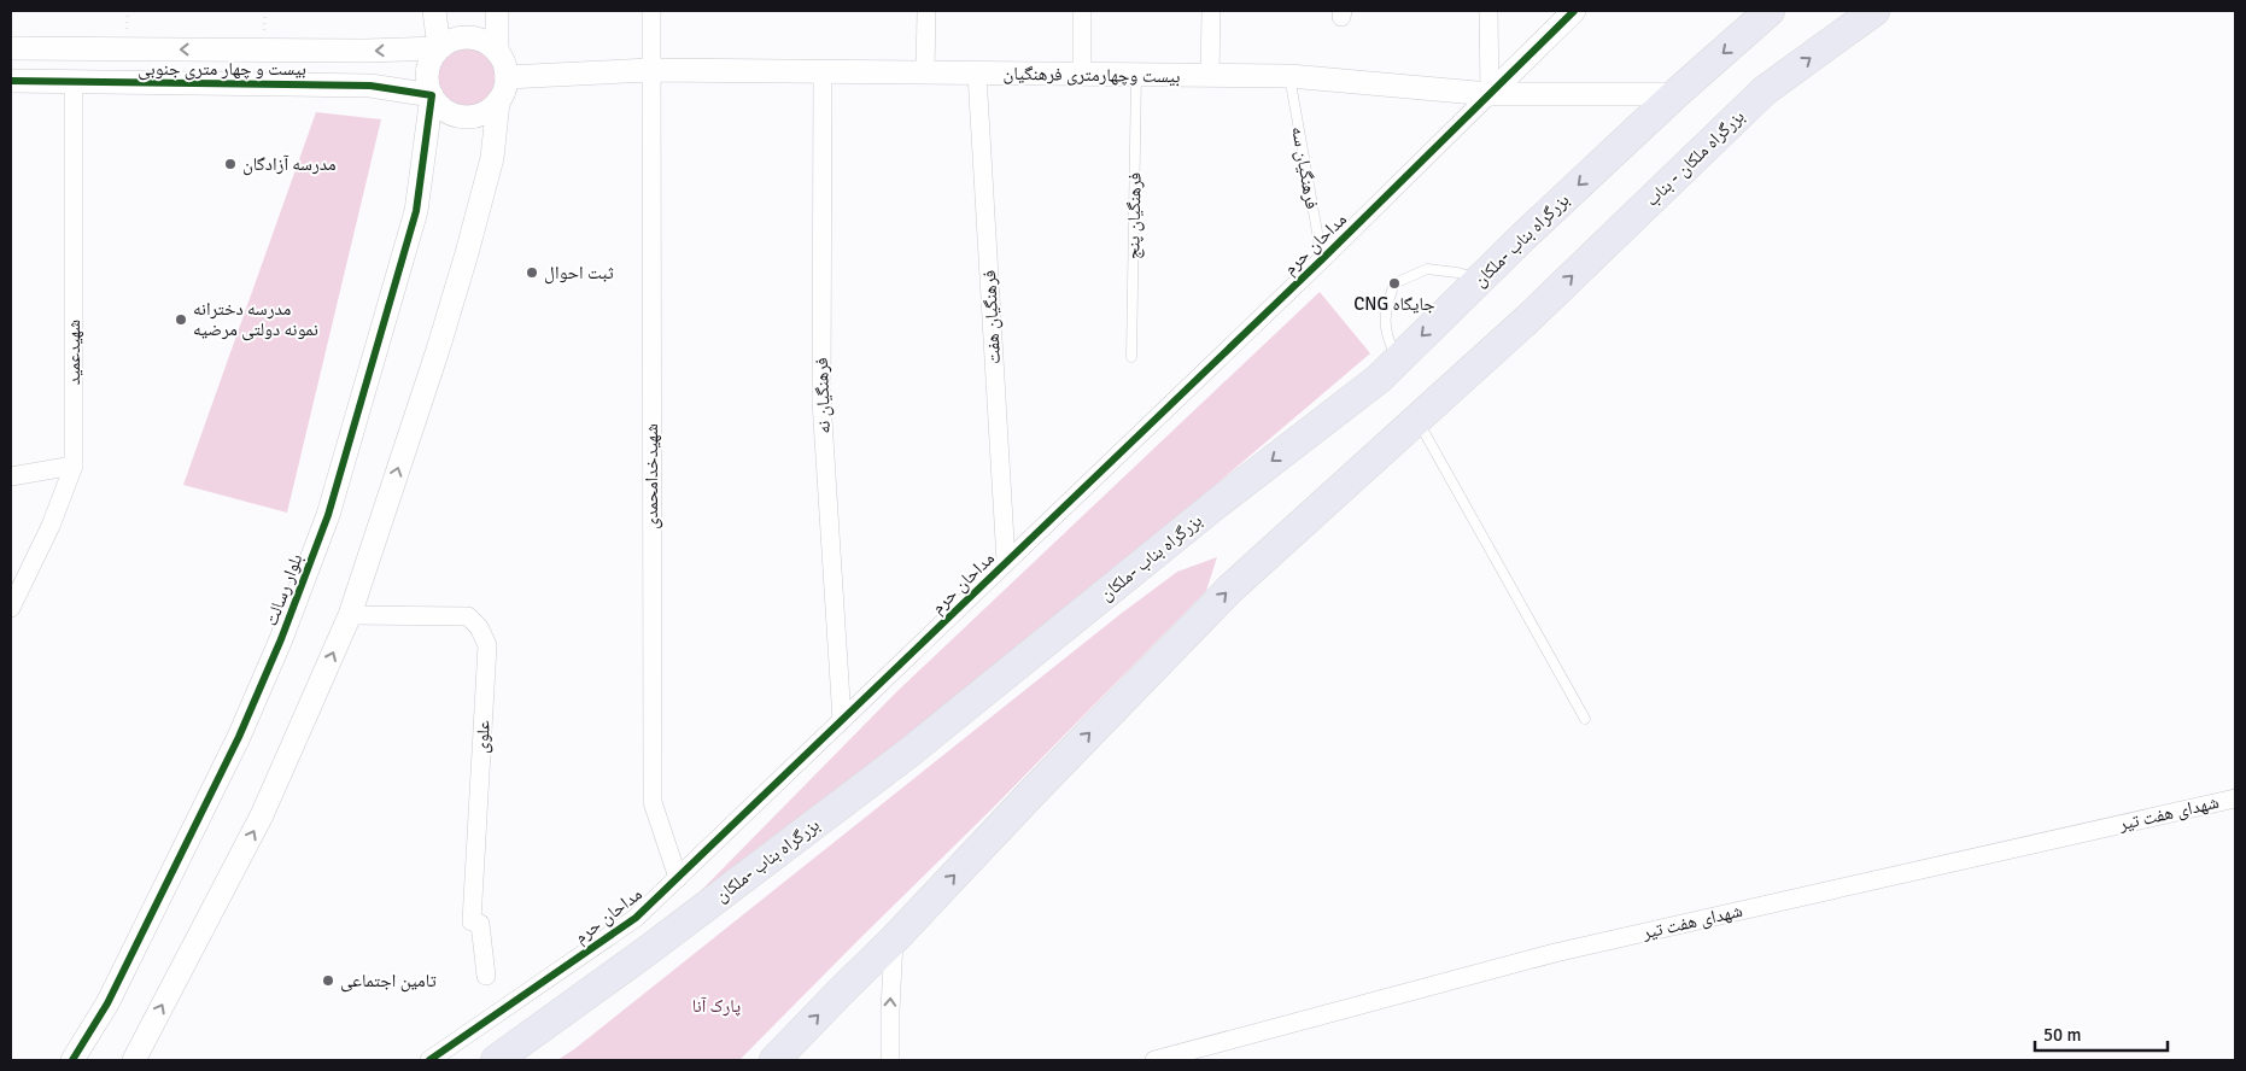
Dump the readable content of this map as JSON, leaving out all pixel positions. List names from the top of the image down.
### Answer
{
  "streets": {
    "highway": ["بزرگراه ملکان - بناب", "بزرگراه بناب -ملکان"],
    "street": [
      "بیست و چهار متری جنوبی",
      "بیست وچهارمتری فرهنگیان",
      "مداحان حرم",
      "فرهنگیان هفت",
      "شهیدعمید",
      "فرهنگیان نه",
      "شهیدخدامحمدی",
      "بلوار رسالت",
      "علوی",
      "شهدای هفت تیر"
    ],
    "lane": ["فرهنگیان سه", "فرهنگیان پنج"]
  },
  "crossings": [
    ["بیست و چهار متری جنوبی", "بیست وچهارمتری فرهنگیان"],
    ["بیست و چهار متری جنوبی", "شهیدعمید"],
    ["بیست و چهار متری جنوبی", "بلوار رسالت"],
    ["بیست وچهارمتری فرهنگیان", "فرهنگیان سه"],
    ["بیست وچهارمتری فرهنگیان", "فرهنگیان پنج"],
    ["بیست وچهارمتری فرهنگیان", "بزرگراه بناب -ملکان"],
    ["بیست وچهارمتری فرهنگیان", "مداحان حرم"],
    ["بیست وچهارمتری فرهنگیان", "فرهنگیان هفت"],
    ["بیست وچهارمتری فرهنگیان", "فرهنگیان نه"],
    ["بیست وچهارمتری فرهنگیان", "شهیدخدامحمدی"],
    ["بیست وچهارمتری فرهنگیان", "بلوار رسالت"],
    ["فرهنگیان سه", "مداحان حرم"],
    ["مداحان حرم", "فرهنگیان هفت"],
    ["مداحان حرم", "فرهنگیان نه"],
    ["مداحان حرم", "شهیدخدامحمدی"]
  ],
  "one_way": ["بزرگراه ملکان - بناب"],
  "parks": ["پارک آنا"],
  "places": [
    "مدرسه آزادگان",
    "ثبت احوال",
    "CNG جایگاه",
    "مدرسه دخترانه نمونه دولتی مرضیه",
    "تامین اجتماعی"
  ],
  "scale_bar": "50 m"
}
